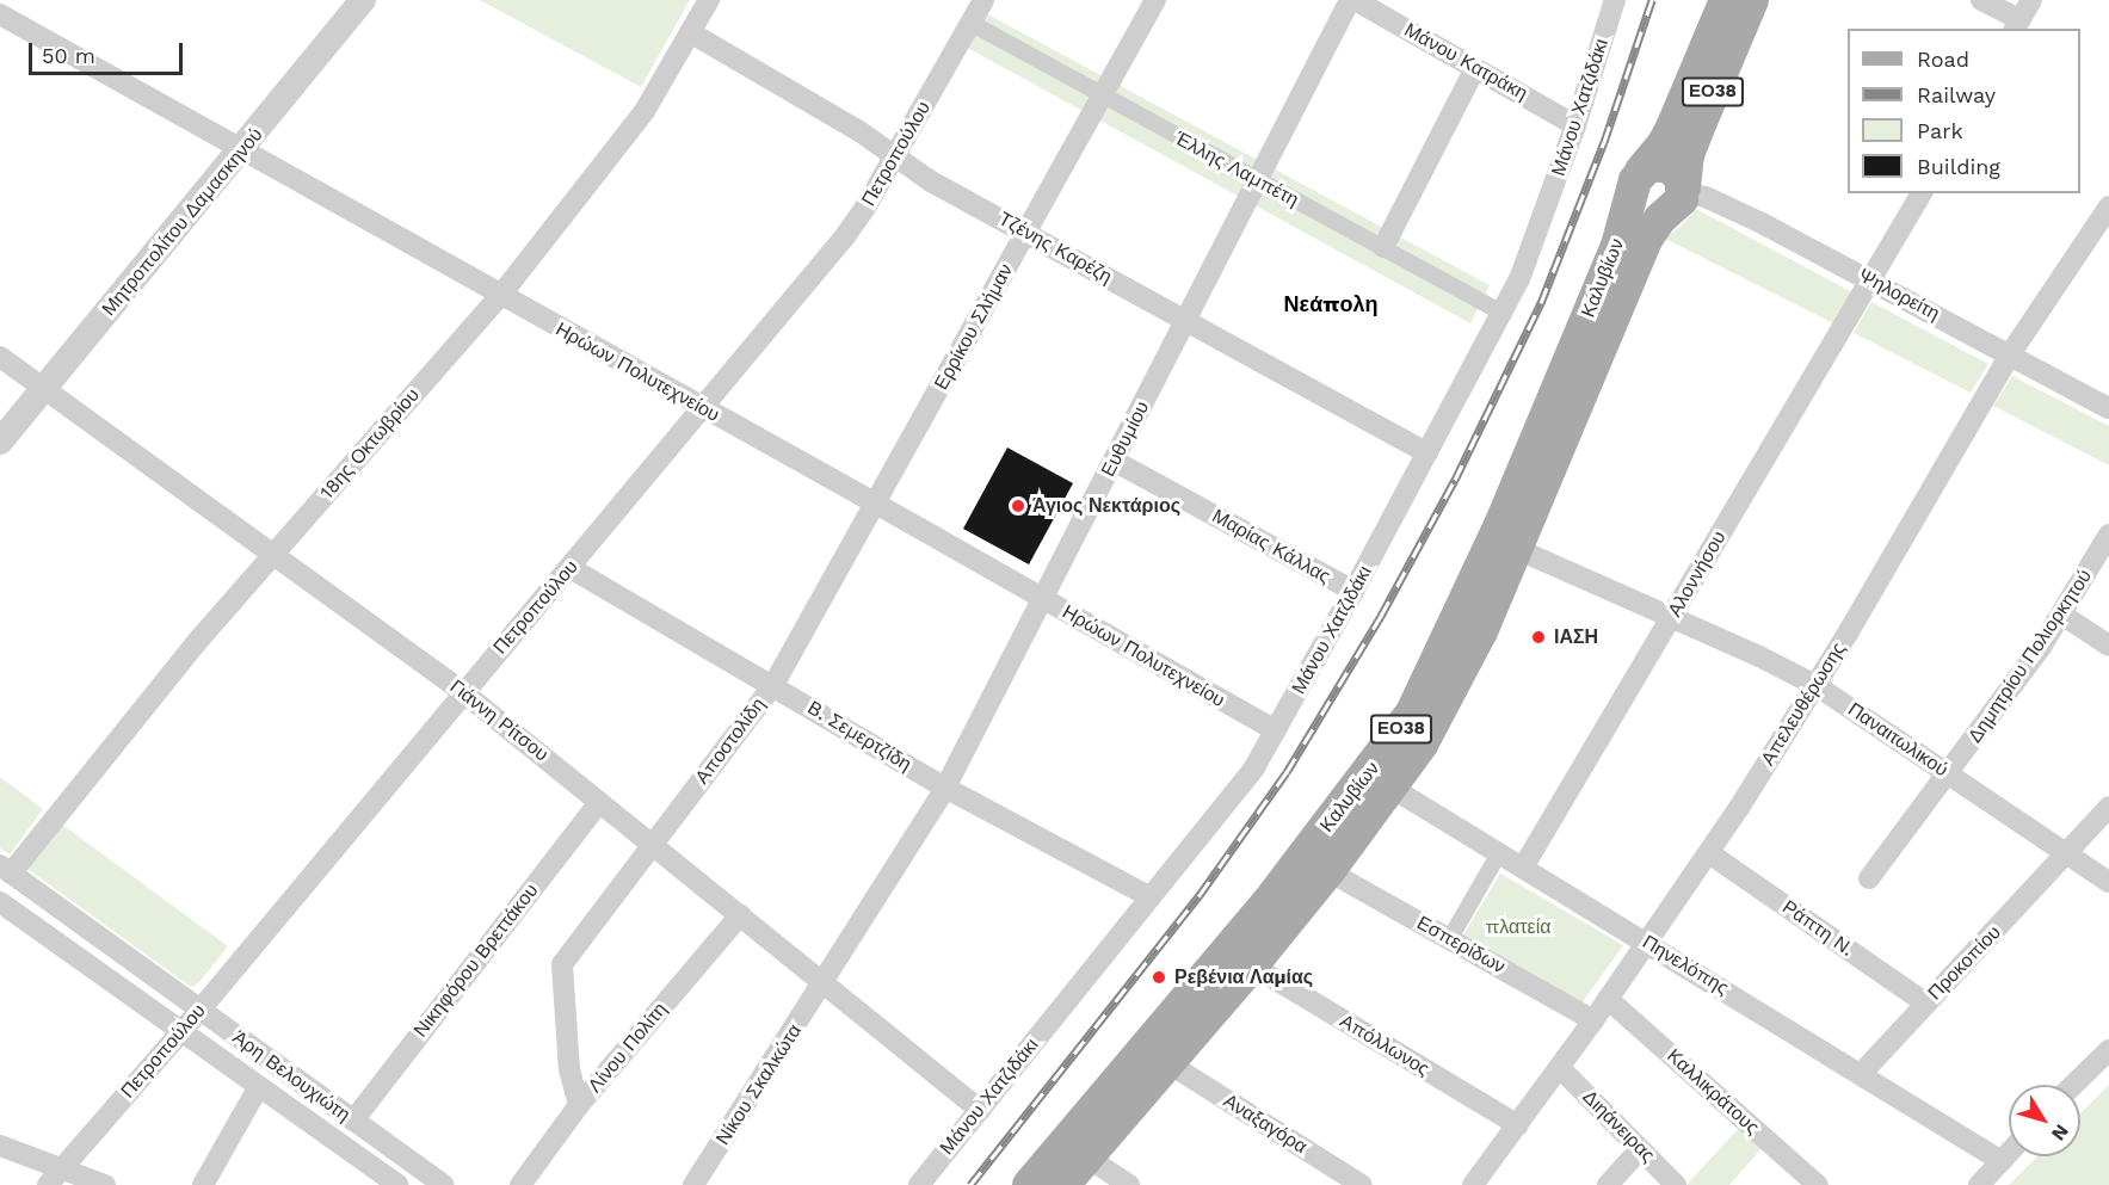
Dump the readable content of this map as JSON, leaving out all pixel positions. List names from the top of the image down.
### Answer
{
  "streets": {
    "main road": ["ΕΟ38", "Καλυβίων"],
    "street": [
      "Μάνου Κατράκη",
      "Μάνου Χατζιδάκι",
      "Πετροπούλου",
      "Έλλης Λαμπέτη",
      "Μητροπολίτου Δαμασκηνού",
      "Τζένης Καρέζη",
      "Ψηλορείτη",
      "Ερρίκου Σλήμαν",
      "Ηρώων Πολυτεχνείου",
      "Ευθυμίου",
      "18ης Οκτωβρίου",
      "Μαρίας Κάλλας",
      "Αλοννήσου",
      "Δημητρίου Πολιορκητού",
      "Απελευθέρωσης",
      "Γιάννη Ρίτσου",
      "Β. Σεμερτζίδη",
      "Παναιτωλικού",
      "Αποστολίδη",
      "Ράπτη Ν.",
      "Εσπερίδων",
      "Νικηφόρου Βρεττάκου",
      "Προκοπίου",
      "Πηνελόπης",
      "Απόλλωνος",
      "Λίνου Πολίτη",
      "Άρη Βελουχιώτη",
      "Νίκου Σκαλκώτα",
      "Καλλικράτους",
      "Αναξαγόρα",
      "Διηάνειρας"
    ]
  },
  "crossings": [
    ["Μάνου Κατράκη", "Μάνου Χατζιδάκι"],
    ["Μάνου Κατράκη", "Ευθυμίου"],
    ["ΕΟ38", "Καλυβίων"],
    ["ΕΟ38", "Ψηλορείτη"],
    ["Μάνου Χατζιδάκι", "Έλλης Λαμπέτη"],
    ["Μάνου Χατζιδάκι", "Τζένης Καρέζη"],
    ["Μάνου Χατζιδάκι", "Ηρώων Πολυτεχνείου"],
    ["Μάνου Χατζιδάκι", "Μαρίας Κάλλας"],
    ["Μάνου Χατζιδάκι", "Γιάννη Ρίτσου"],
    ["Μάνου Χατζιδάκι", "Β. Σεμερτζίδη"],
    ["Πετροπούλου", "Έλλης Λαμπέτη"],
    ["Πετροπούλου", "Τζένης Καρέζη"],
    ["Πετροπούλου", "Ηρώων Πολυτεχνείου"],
    ["Πετροπούλου", "Γιάννη Ρίτσου"],
    ["Πετροπούλου", "Β. Σεμερτζίδη"],
    ["Πετροπούλου", "Άρη Βελουχιώτη"],
    ["Έλλης Λαμπέτη", "Ερρίκου Σλήμαν"],
    ["Έλλης Λαμπέτη", "Ευθυμίου"],
    ["Μητροπολίτου Δαμασκηνού", "Ηρώων Πολυτεχνείου"],
    ["Μητροπολίτου Δαμασκηνού", "Γιάννη Ρίτσου"],
    ["Τζένης Καρέζη", "Ερρίκου Σλήμαν"],
    ["Τζένης Καρέζη", "Ευθυμίου"],
    ["Τζένης Καρέζη", "18ης Οκτωβρίου"],
    ["Καλυβίων", "Ψηλορείτη"],
    ["Καλυβίων", "Παναιτωλικού"],
    ["Καλυβίων", "Εσπερίδων"],
    ["Καλυβίων", "Πηνελόπης"],
    ["Καλυβίων", "Απόλλωνος"],
    ["Καλυβίων", "Αναξαγόρα"],
    ["Ψηλορείτη", "Αλοννήσου"],
    ["Ψηλορείτη", "Απελευθέρωσης"],
    ["Ερρίκου Σλήμαν", "Ηρώων Πολυτεχνείου"],
    ["Ερρίκου Σλήμαν", "Αποστολίδη"],
    ["Ηρώων Πολυτεχνείου", "Ευθυμίου"],
    ["Ηρώων Πολυτεχνείου", "18ης Οκτωβρίου"],
    ["Ηρώων Πολυτεχνείου", "Αποστολίδη"],
    ["Ευθυμίου", "Μαρίας Κάλλας"],
    ["Ευθυμίου", "Γιάννη Ρίτσου"],
    ["Ευθυμίου", "Β. Σεμερτζίδη"],
    ["Ευθυμίου", "Νίκου Σκαλκώτα"],
    ["18ης Οκτωβρίου", "Γιάννη Ρίτσου"],
    ["18ης Οκτωβρίου", "Άρη Βελουχιώτη"],
    ["Αλοννήσου", "Παναιτωλικού"],
    ["Αλοννήσου", "Πηνελόπης"],
    ["Δημητρίου Πολιορκητού", "Παναιτωλικού"],
    ["Απελευθέρωσης", "Παναιτωλικού"],
    ["Απελευθέρωσης", "Ράπτη Ν."],
    ["Απελευθέρωσης", "Εσπερίδων"],
    ["Απελευθέρωσης", "Πηνελόπης"],
    ["Απελευθέρωσης", "Απόλλωνος"],
    ["Απελευθέρωσης", "Καλλικράτους"],
    ["Απελευθέρωσης", "Διηάνειρας"],
    ["Γιάννη Ρίτσου", "Αποστολίδη"],
    ["Γιάννη Ρίτσου", "Νικηφόρου Βρεττάκου"],
    ["Γιάννη Ρίτσου", "Λίνου Πολίτη"],
    ["Γιάννη Ρίτσου", "Νίκου Σκαλκώτα"],
    ["Β. Σεμερτζίδη", "Αποστολίδη"],
    ["Παναιτωλικού", "Προκοπίου"],
    ["Αποστολίδη", "Λίνου Πολίτη"],
    ["Ράπτη Ν.", "Προκοπίου"],
    ["Νικηφόρου Βρεττάκου", "Άρη Βελουχιώτη"],
    ["Προκοπίου", "Πηνελόπης"]
  ],
  "districts": ["Νεάπολη"],
  "parks": ["πλατεία"],
  "places": ["Άγιος Νεκτάριος", "ΙΑΣΗ", "Ρεβένια Λαμίας"],
  "legend": [
    "Road",
    "Railway",
    "Park",
    "Building"
  ],
  "scale_bar": "50 m",
  "north": "bottom right"
}
